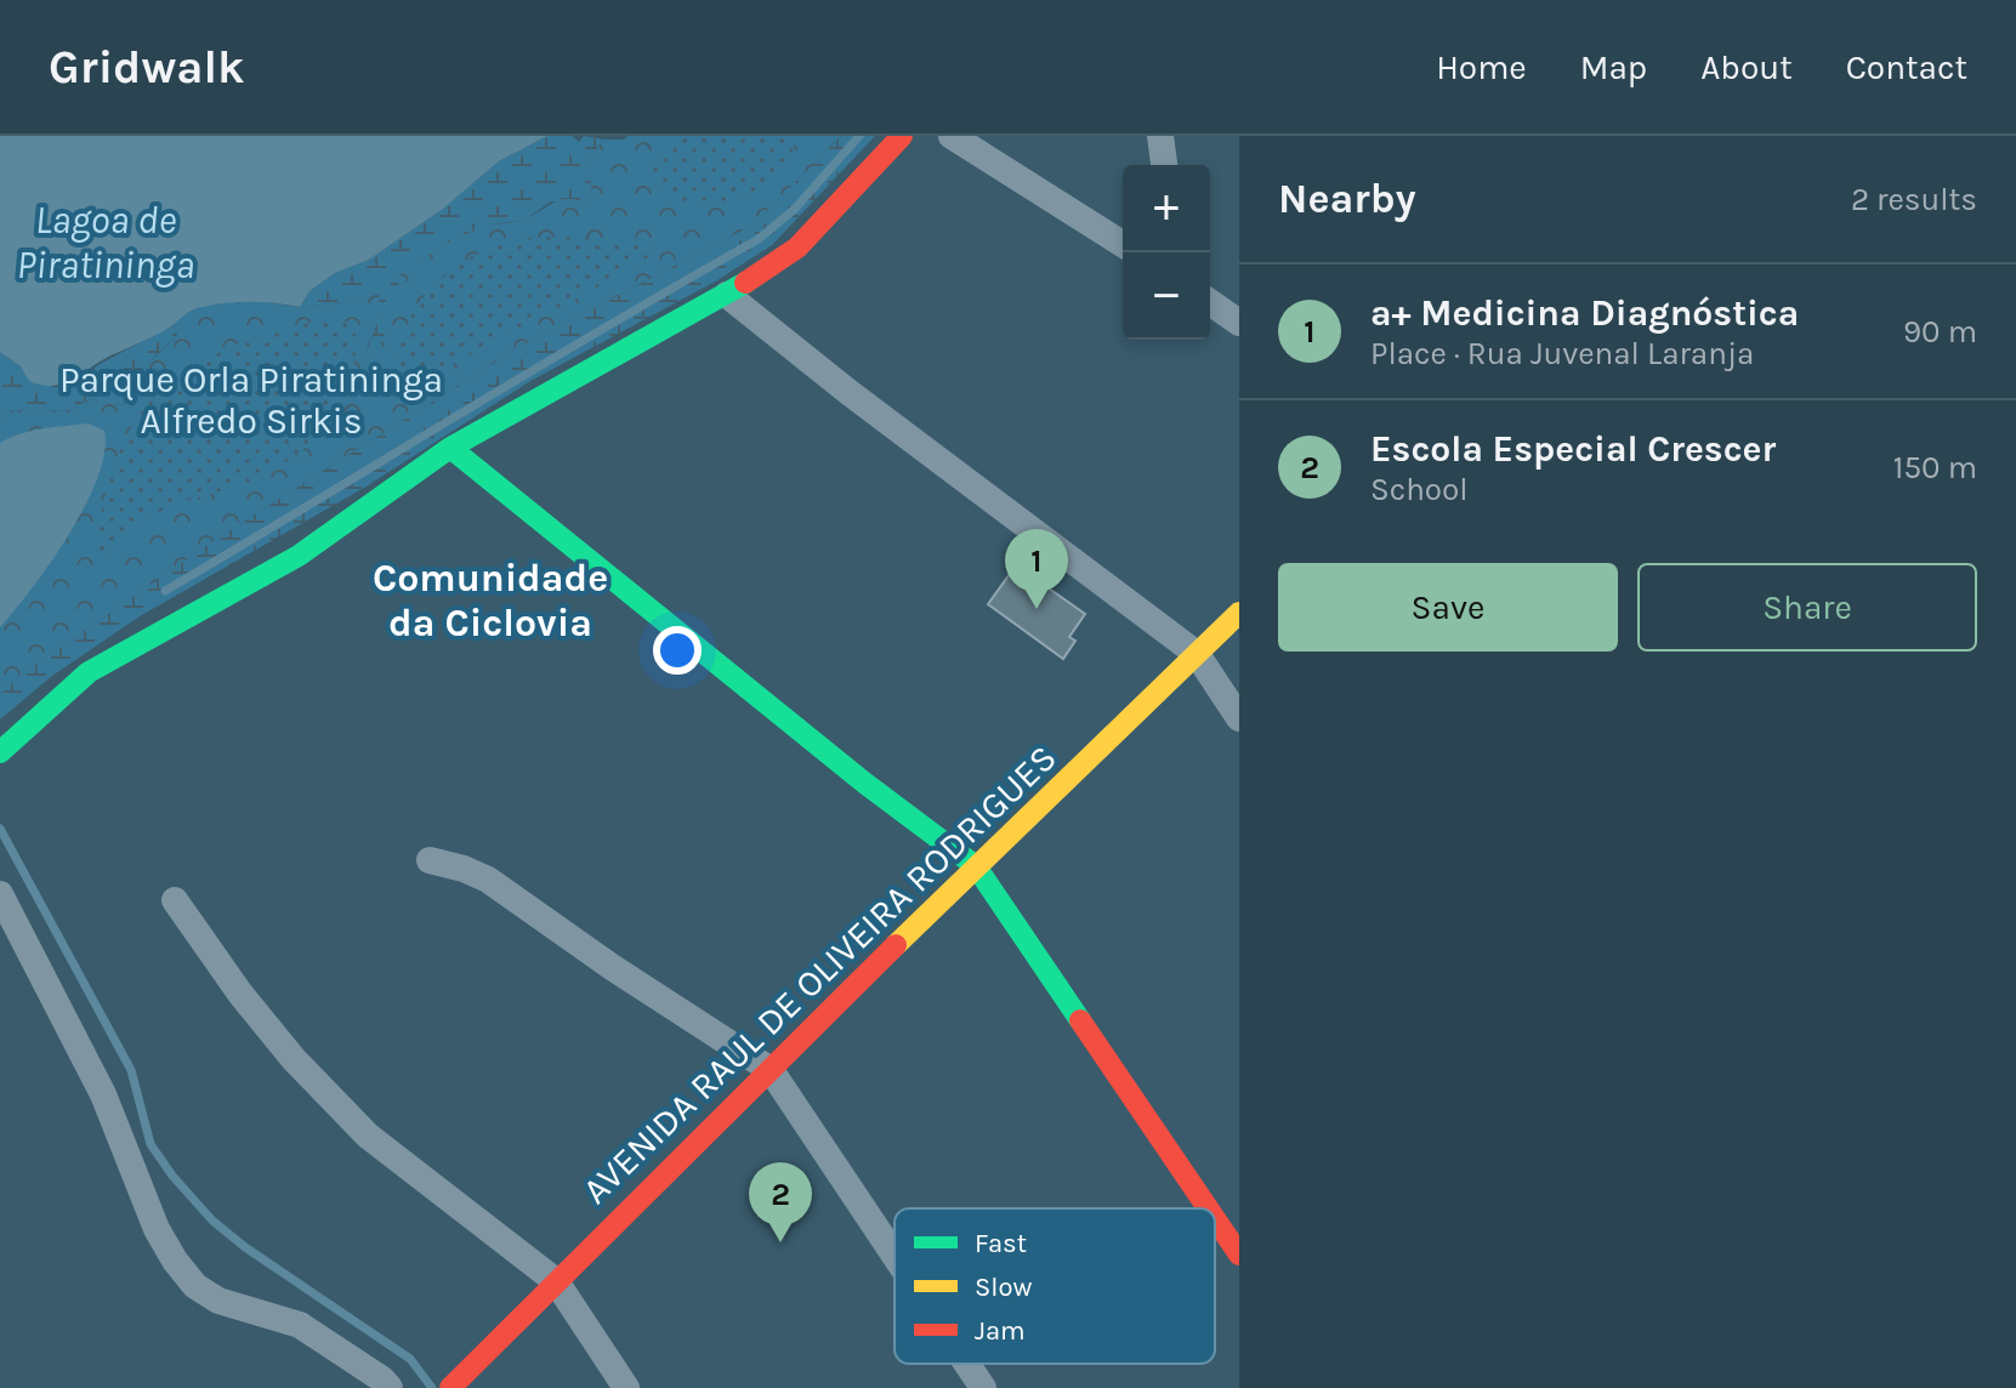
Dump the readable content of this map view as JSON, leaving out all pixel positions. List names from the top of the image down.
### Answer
{
  "streets": {
    "street": ["AVENIDA RAUL DE OLIVEIRA RODRIGUES"]
  },
  "districts": ["Comunidade da Ciclovia"],
  "water": ["Lagoa de Piratininga"],
  "parks": ["Parque Orla Piratininga Alfredo Sirkis"],
  "legend": ["Fast", "Slow", "Jam"],
  "page": {
    "header": "Gridwalk",
    "nav": [
      "Home",
      "Map",
      "About",
      "Contact"
    ],
    "heading": ["Nearby", "2 results"],
    "map_buttons": ["+", "−"],
    "list": [
      {
        "mark": "1",
        "name": "a+ Medicina Diagnóstica",
        "note": "Place · Rua Juvenal Laranja",
        "value": "90 m"
      },
      {
        "mark": "2",
        "name": "Escola Especial Crescer",
        "note": "School",
        "value": "150 m"
      }
    ],
    "pins": ["1", "2"],
    "buttons": ["Save", "Share"]
  }
}
